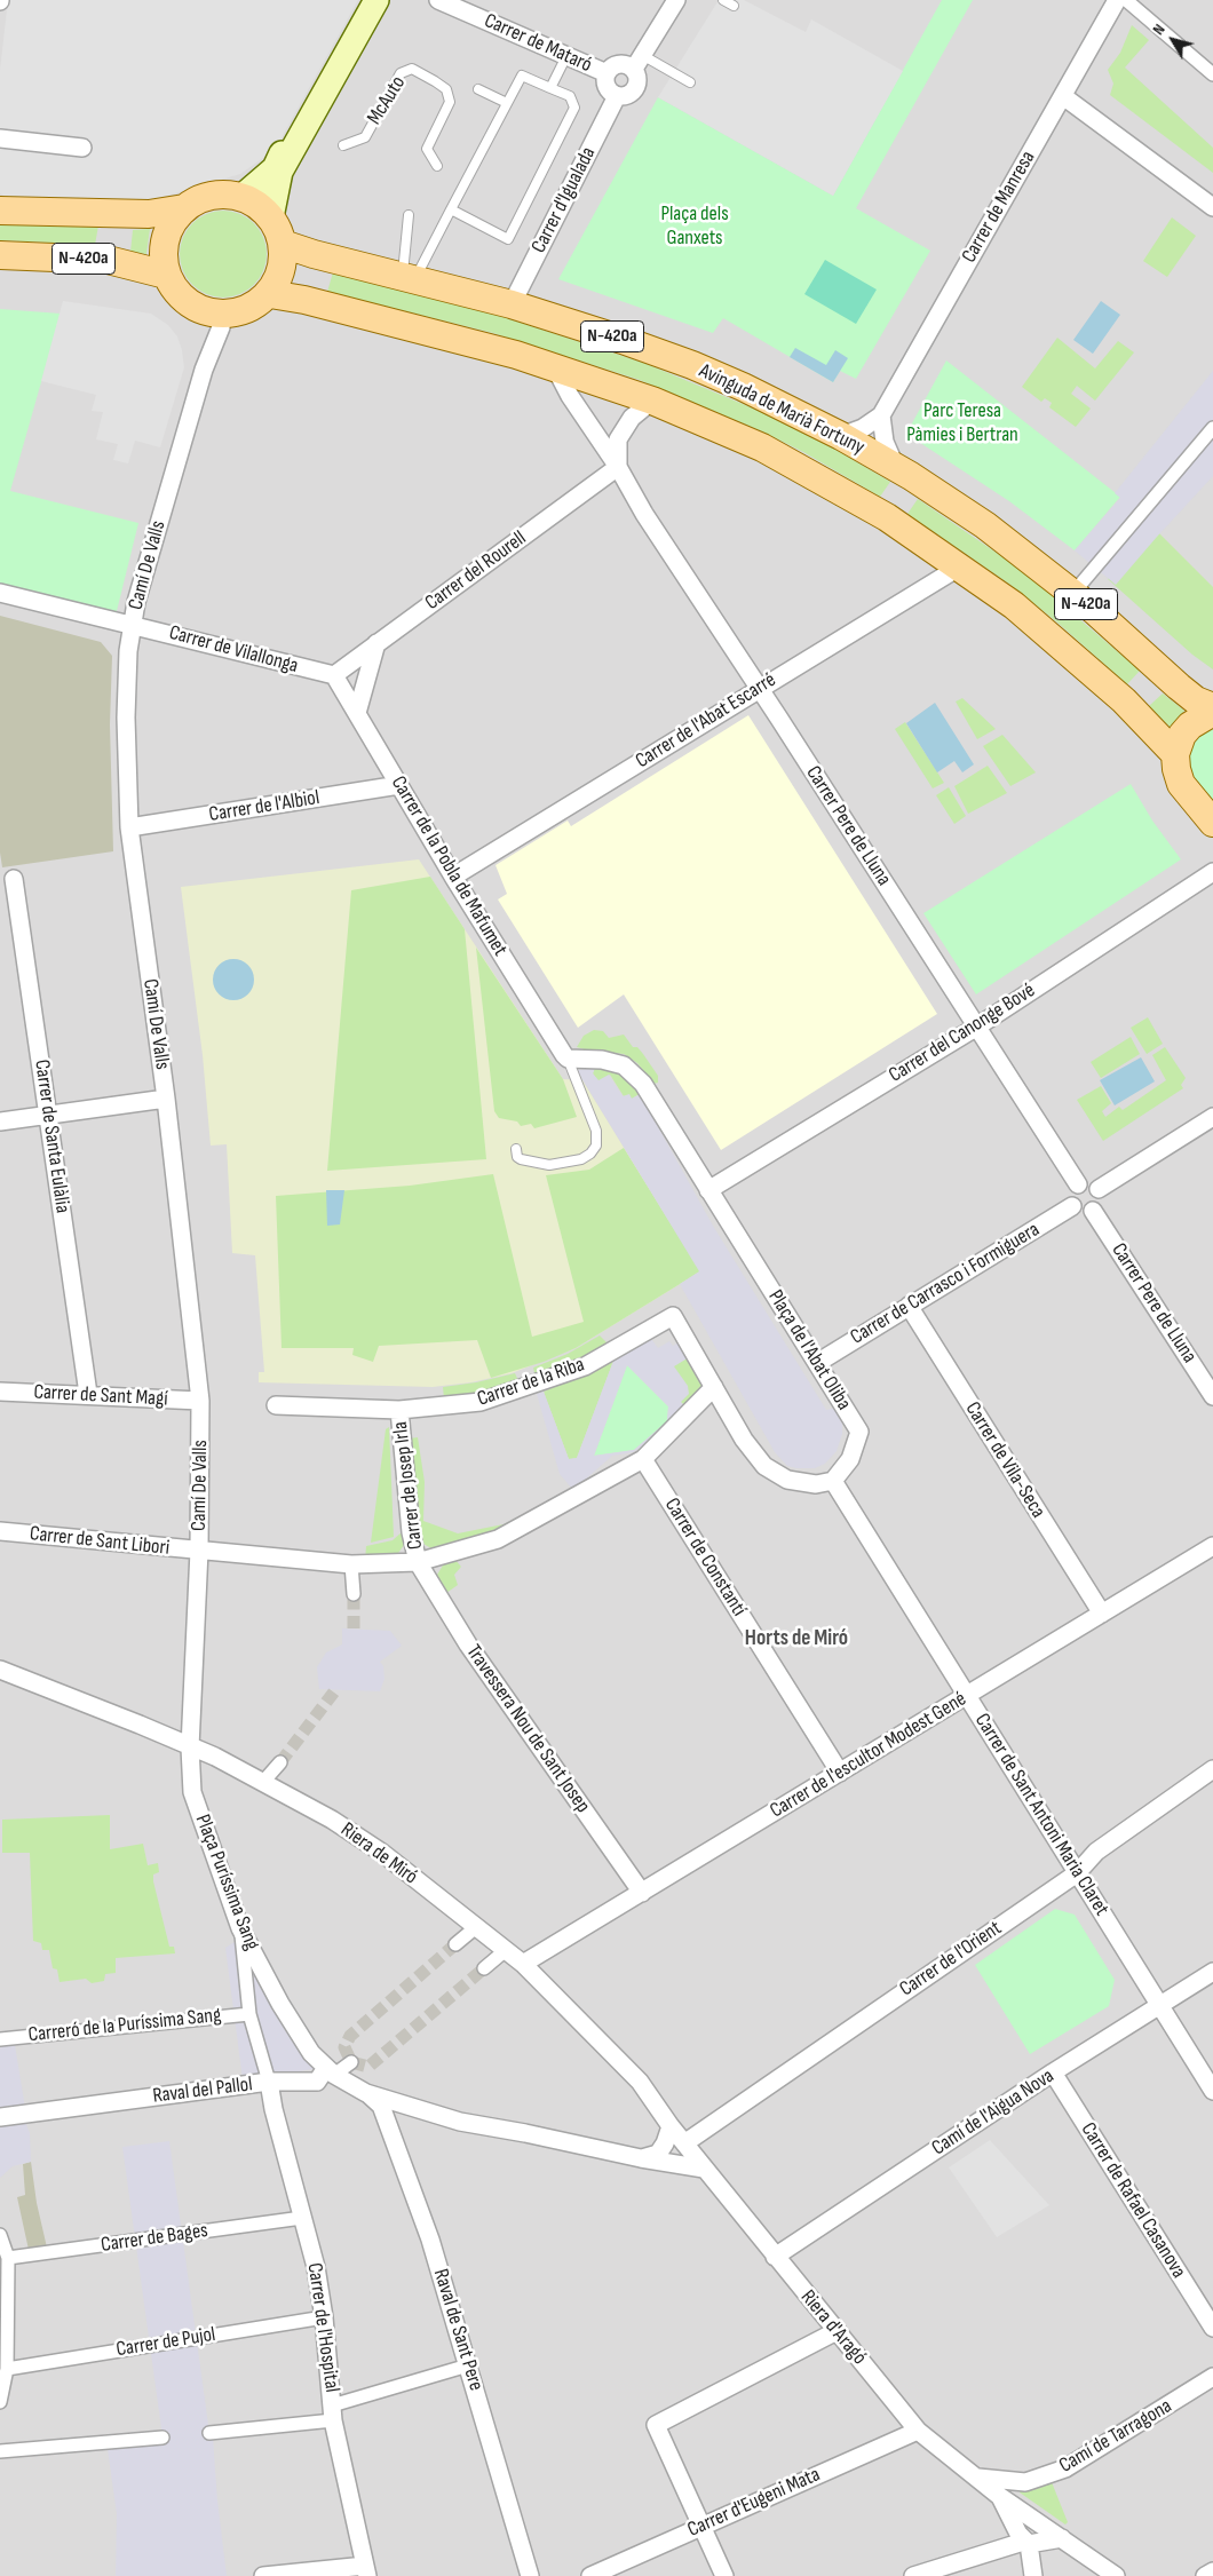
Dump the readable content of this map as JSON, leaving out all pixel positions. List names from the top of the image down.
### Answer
{
  "streets": {
    "main road": ["N-420a", "Avinguda de Marià Fortuny"],
    "street": [
      "Carrer de Mataró",
      "Carrer d'Igualada",
      "Carrer de Manresa",
      "Camí De Valls",
      "Carrer del Rourell",
      "Carrer de Vilallonga",
      "Carrer de l'Abat Escarré",
      "Carrer de l'Albiol",
      "Carrer Pere de Lluna",
      "Carrer de la Pobla de Mafumet",
      "Carrer del Canonge Bové",
      "Carrer de Santa Eulàlia",
      "Carrer de Carrasco i Formiguera",
      "Plaça de l'Abat Oliba",
      "Carrer de la Riba",
      "Carrer de Sant Magí",
      "Carrer de Vila-Seca",
      "Carrer de Josep Irla",
      "Carrer de Sant Libori",
      "Carrer de Constantí",
      "Travessera Nou de Sant Josep",
      "Carrer de l'escultor Modest Gené",
      "Carrer de Sant Antoni Maria Claret",
      "Riera de Miró",
      "Plaça Puríssima Sang",
      "Carrer de l'Orient",
      "Carreró de la Puríssima Sang",
      "Raval del Pallol",
      "Camí de l'Aigua Nova",
      "Carrer de Rafael Casanova",
      "Carrer de Bages",
      "Carrer de l'Hospital",
      "Riera d'Aragó",
      "Raval de Sant Pere",
      "Carrer de Pujol",
      "Camí de Tarragona",
      "Carrer d'Eugeni Mata"
    ],
    "lane": ["McAuto"]
  },
  "crossings": [
    ["Carrer de Mataró", "Carrer d'Igualada"],
    ["Carrer d'Igualada", "Avinguda de Marià Fortuny"],
    ["Carrer de Manresa", "Avinguda de Marià Fortuny"],
    ["N-420a", "Avinguda de Marià Fortuny"],
    ["N-420a", "Camí De Valls"],
    ["N-420a", "Carrer de l'Abat Escarré"],
    ["N-420a", "Carrer Pere de Lluna"],
    ["Avinguda de Marià Fortuny", "Camí De Valls"],
    ["Camí De Valls", "Carrer de Vilallonga"],
    ["Camí De Valls", "Carrer de l'Albiol"],
    ["Camí De Valls", "Carrer de Sant Magí"],
    ["Camí De Valls", "Carrer de Sant Libori"],
    ["Camí De Valls", "Riera de Miró"],
    ["Camí De Valls", "Plaça Puríssima Sang"],
    ["Carrer del Rourell", "Carrer de Vilallonga"],
    ["Carrer del Rourell", "Carrer Pere de Lluna"],
    ["Carrer del Rourell", "Carrer de la Pobla de Mafumet"],
    ["Carrer de Vilallonga", "Carrer de la Pobla de Mafumet"],
    ["Carrer de l'Abat Escarré", "Carrer Pere de Lluna"],
    ["Carrer de l'Abat Escarré", "Carrer de la Pobla de Mafumet"],
    ["Carrer de l'Albiol", "Carrer de la Pobla de Mafumet"],
    ["Carrer Pere de Lluna", "Carrer del Canonge Bové"],
    ["Carrer Pere de Lluna", "Carrer de Carrasco i Formiguera"],
    ["Carrer de la Pobla de Mafumet", "Plaça de l'Abat Oliba"],
    ["Carrer del Canonge Bové", "Plaça de l'Abat Oliba"],
    ["Carrer de Santa Eulàlia", "Carrer de Sant Magí"],
    ["Carrer de Carrasco i Formiguera", "Plaça de l'Abat Oliba"],
    ["Carrer de Carrasco i Formiguera", "Carrer de Vila-Seca"],
    ["Plaça de l'Abat Oliba", "Carrer de Sant Antoni Maria Claret"],
    ["Carrer de la Riba", "Carrer de Josep Irla"],
    ["Carrer de la Riba", "Carrer de Sant Libori"],
    ["Carrer de Vila-Seca", "Carrer de l'escultor Modest Gené"],
    ["Carrer de Josep Irla", "Carrer de Sant Libori"],
    ["Carrer de Josep Irla", "Travessera Nou de Sant Josep"],
    ["Carrer de Sant Libori", "Carrer de Constantí"],
    ["Carrer de Sant Libori", "Travessera Nou de Sant Josep"],
    ["Carrer de Constantí", "Carrer de l'escultor Modest Gené"],
    ["Travessera Nou de Sant Josep", "Carrer de l'escultor Modest Gené"],
    ["Carrer de l'escultor Modest Gené", "Carrer de Sant Antoni Maria Claret"],
    ["Carrer de l'escultor Modest Gené", "Riera de Miró"],
    ["Carrer de Sant Antoni Maria Claret", "Carrer de l'Orient"],
    ["Carrer de Sant Antoni Maria Claret", "Camí de l'Aigua Nova"],
    ["Riera de Miró", "Plaça Puríssima Sang"],
    ["Riera de Miró", "Carrer de l'Orient"],
    ["Riera de Miró", "Riera d'Aragó"],
    ["Plaça Puríssima Sang", "Raval del Pallol"],
    ["Carrer de l'Orient", "Riera d'Aragó"],
    ["Raval del Pallol", "Carrer de l'Hospital"],
    ["Camí de l'Aigua Nova", "Carrer de Rafael Casanova"],
    ["Camí de l'Aigua Nova", "Riera d'Aragó"],
    ["Carrer de Bages", "Carrer de l'Hospital"],
    ["Carrer de l'Hospital", "Carrer de Pujol"],
    ["Riera d'Aragó", "Camí de Tarragona"],
    ["Riera d'Aragó", "Carrer d'Eugeni Mata"]
  ],
  "districts": ["Horts de Miró"],
  "parks": ["Plaça dels Ganxets", "Parc Teresa Pàmies i Bertran"],
  "north": "top left"
}
